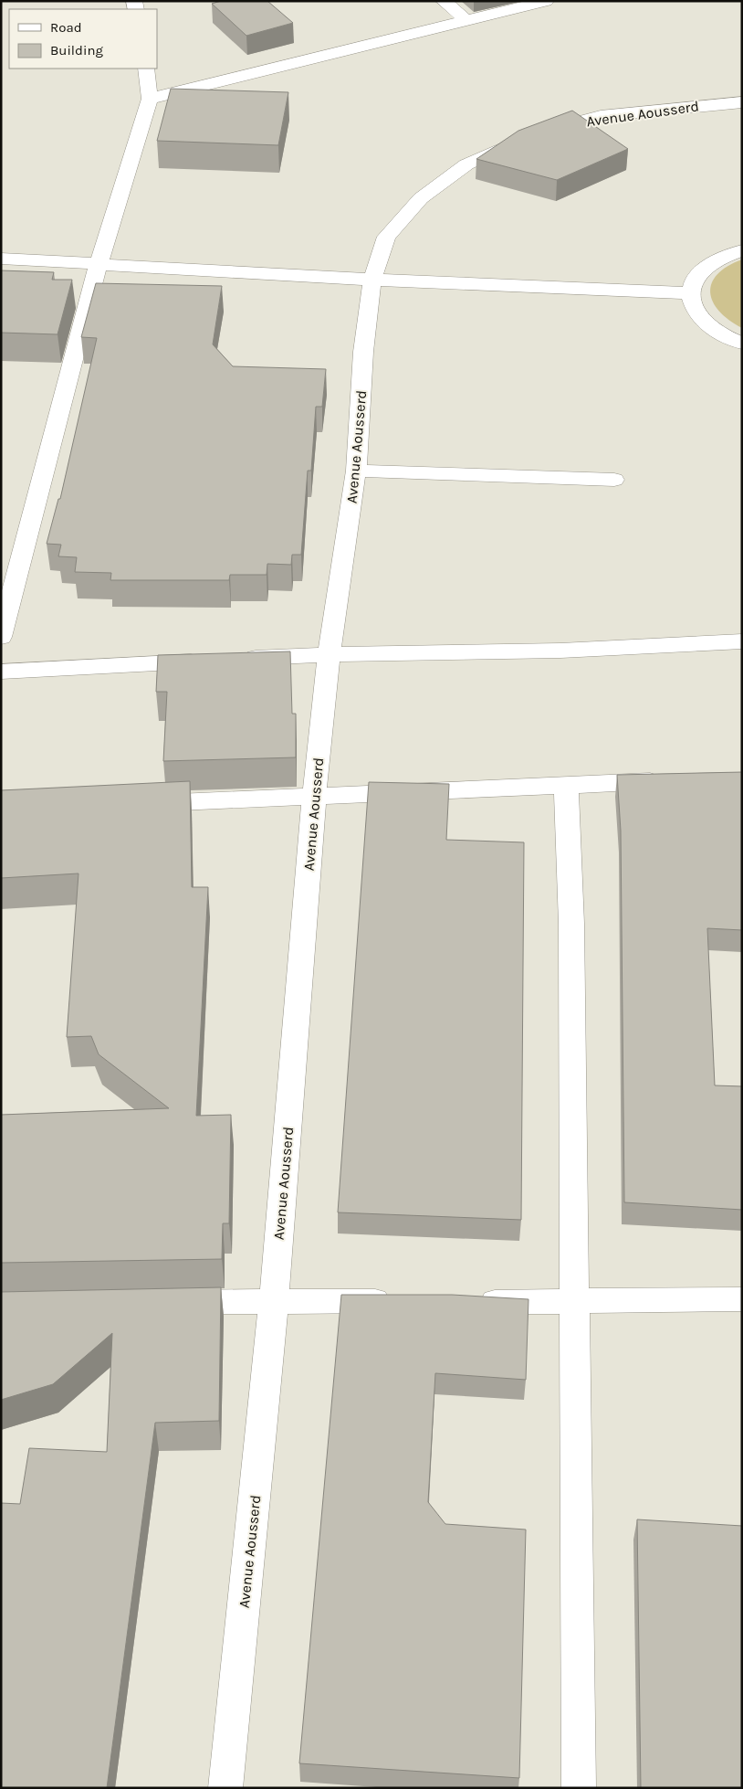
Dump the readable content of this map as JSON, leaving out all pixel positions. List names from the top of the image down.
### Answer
{
  "streets": {
    "street": ["Avenue Aousserd"]
  },
  "legend": ["Road", "Building"]
}
